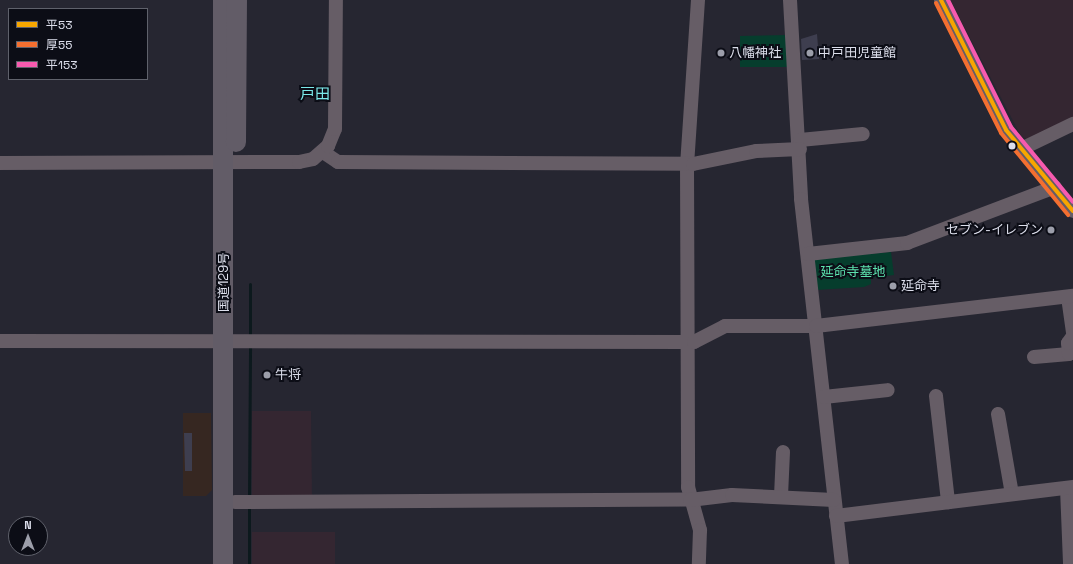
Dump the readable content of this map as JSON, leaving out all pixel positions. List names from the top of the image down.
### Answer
{
  "streets": {
    "highway": ["国道129号"]
  },
  "districts": ["戸田"],
  "parks": ["延命寺墓地"],
  "places": [
    "八幡神社",
    "中戸田児童館",
    "セブン-イレブン",
    "延命寺",
    "牛将"
  ],
  "lines": ["transit line 平53", "transit line 平153", "transit line 厚55"],
  "legend": ["平53", "厚55", "平153"],
  "north": "top"
}
